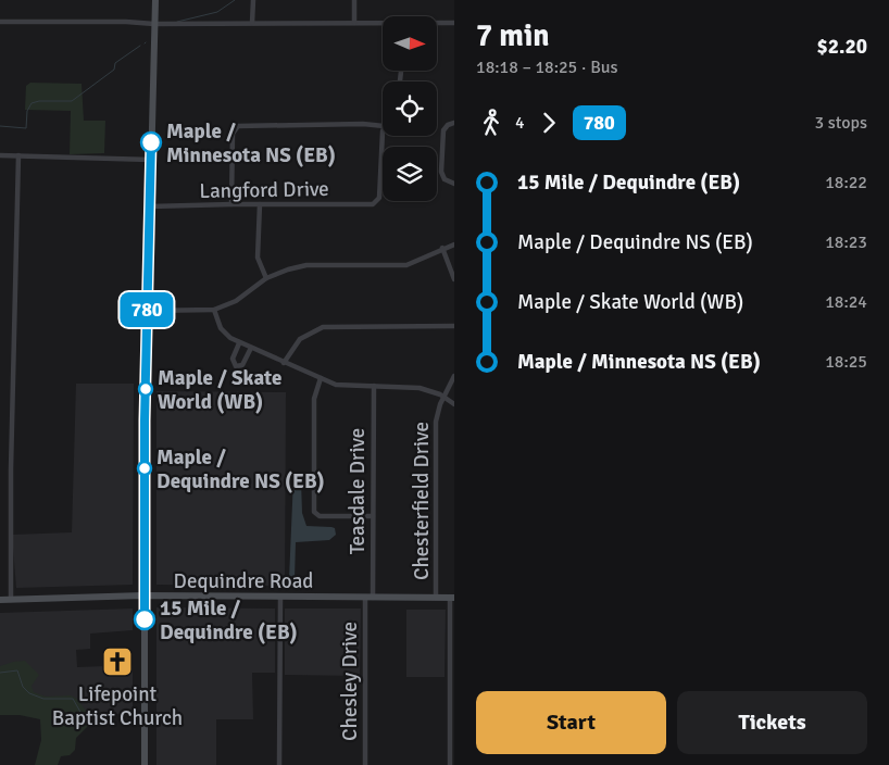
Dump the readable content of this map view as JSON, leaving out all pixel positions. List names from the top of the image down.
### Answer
{
  "streets": {
    "main road": ["Dequindre Road"],
    "street": [
      "Langford Drive",
      "Teasdale Drive",
      "Chesterfield Drive",
      "Chesley Drive"
    ]
  },
  "crossings": [
    ["Teasdale Drive", "Dequindre Road"],
    ["Teasdale Drive", "Chesley Drive"],
    ["Chesterfield Drive", "Dequindre Road"],
    ["Dequindre Road", "Chesley Drive"]
  ],
  "places": {
    "other": [
      "Maple / Minnesota NS (EB)",
      "Maple / Skate World (WB)",
      "Maple / Dequindre NS (EB)",
      "15 Mile / Dequindre (EB)"
    ],
    "church": ["Lifepoint Baptist Church"]
  },
  "lines": ["bus line 780"],
  "north": "right",
  "page": {
    "on_map": "780",
    "heading": ["7 min", "18:18 – 18:25 · Bus", "$2.20"],
    "legs": ["4", "780", "3 stops"],
    "list": [
      {
        "name": "15 Mile / Dequindre (EB)",
        "value": "18:22"
      },
      {
        "name": "Maple / Dequindre NS (EB)",
        "value": "18:23"
      },
      {
        "name": "Maple / Skate World (WB)",
        "value": "18:24"
      },
      {
        "name": "Maple / Minnesota NS (EB)",
        "value": "18:25"
      }
    ],
    "buttons": ["Start", "Tickets"]
  }
}
